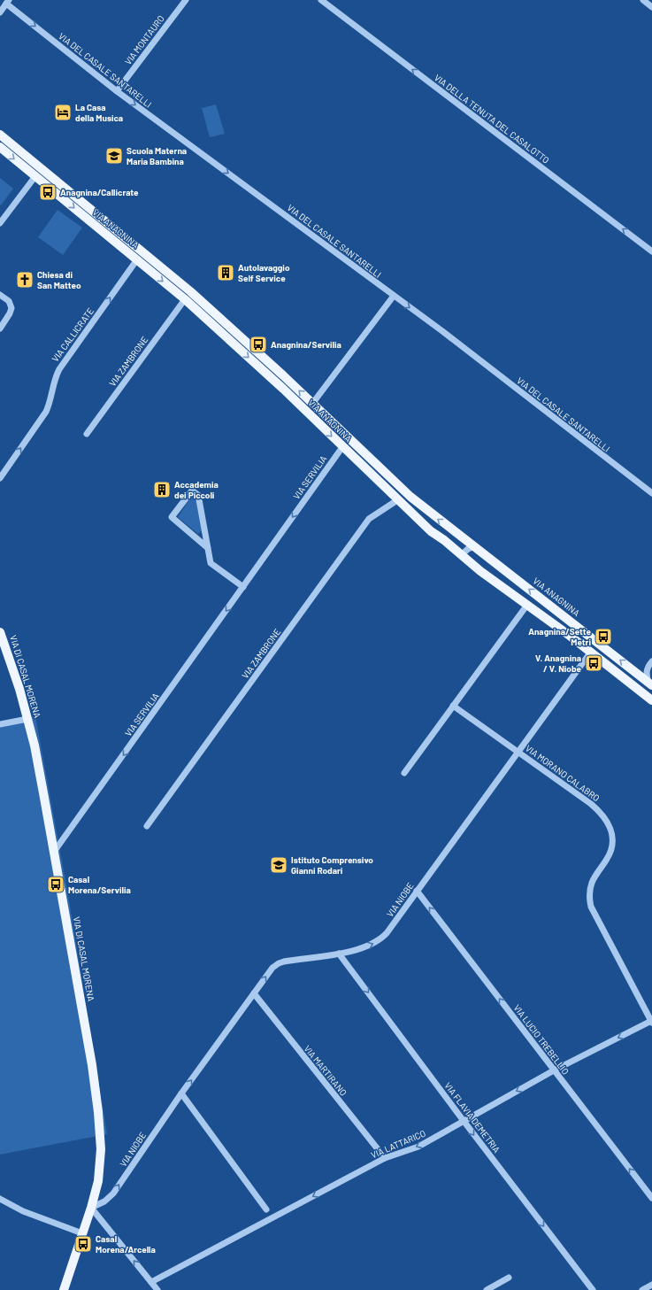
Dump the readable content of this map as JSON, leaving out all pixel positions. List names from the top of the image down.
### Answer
{
  "streets": {
    "main road": ["VIA ANAGNINA", "VIA DI CASAL MORENA"],
    "street": [
      "VIA MONTAURO",
      "VIA DEL CASALE SANTARELLI",
      "VIA DELLA TENUTA DEL CASALOTTO",
      "VIA CALLICRATE",
      "VIA ZAMBRONE",
      "VIA SERVILIA",
      "VIA MORANO CALABRO",
      "VIA NIOBE",
      "VIA LUCIO TREBELLIO",
      "VIA MARTIRANO",
      "VIA FLAVIA DEMETRIA",
      "VIA LATTARICO"
    ]
  },
  "crossings": [
    ["VIA MONTAURO", "VIA DEL CASALE SANTARELLI"],
    ["VIA ANAGNINA", "VIA CALLICRATE"],
    ["VIA ANAGNINA", "VIA ZAMBRONE"],
    ["VIA ANAGNINA", "VIA SERVILIA"],
    ["VIA ANAGNINA", "VIA NIOBE"],
    ["VIA SERVILIA", "VIA DI CASAL MORENA"],
    ["VIA DI CASAL MORENA", "VIA NIOBE"],
    ["VIA MORANO CALABRO", "VIA NIOBE"],
    ["VIA MORANO CALABRO", "VIA LATTARICO"],
    ["VIA NIOBE", "VIA LUCIO TREBELLIO"],
    ["VIA NIOBE", "VIA MARTIRANO"],
    ["VIA NIOBE", "VIA FLAVIA DEMETRIA"],
    ["VIA LUCIO TREBELLIO", "VIA LATTARICO"],
    ["VIA MARTIRANO", "VIA LATTARICO"],
    ["VIA FLAVIA DEMETRIA", "VIA LATTARICO"]
  ],
  "one_way": [
    "VIA DEL CASALE SANTARELLI",
    "VIA DELLA TENUTA DEL CASALOTTO",
    "VIA CALLICRATE",
    "VIA SERVILIA",
    "VIA NIOBE",
    "VIA LUCIO TREBELLIO",
    "VIA FLAVIA DEMETRIA",
    "VIA LATTARICO"
  ],
  "places": {
    "hotel": ["La Casa della Musica"],
    "school or university": ["Scuola Materna Maria Bambina", "Istituto Comprensivo Gianni Rodari"],
    "bus stop": [
      "Anagnina/Callicrate",
      "Anagnina/Servilia",
      "Anagnina/Sette Metri",
      "V. Anagnina / V. Niobe",
      "Casal Morena/Servilia",
      "Casal Morena/Arcella"
    ],
    "building": ["Autolavaggio Self Service", "Accademia dei Piccoli"],
    "church": ["Chiesa di San Matteo"]
  }
}
